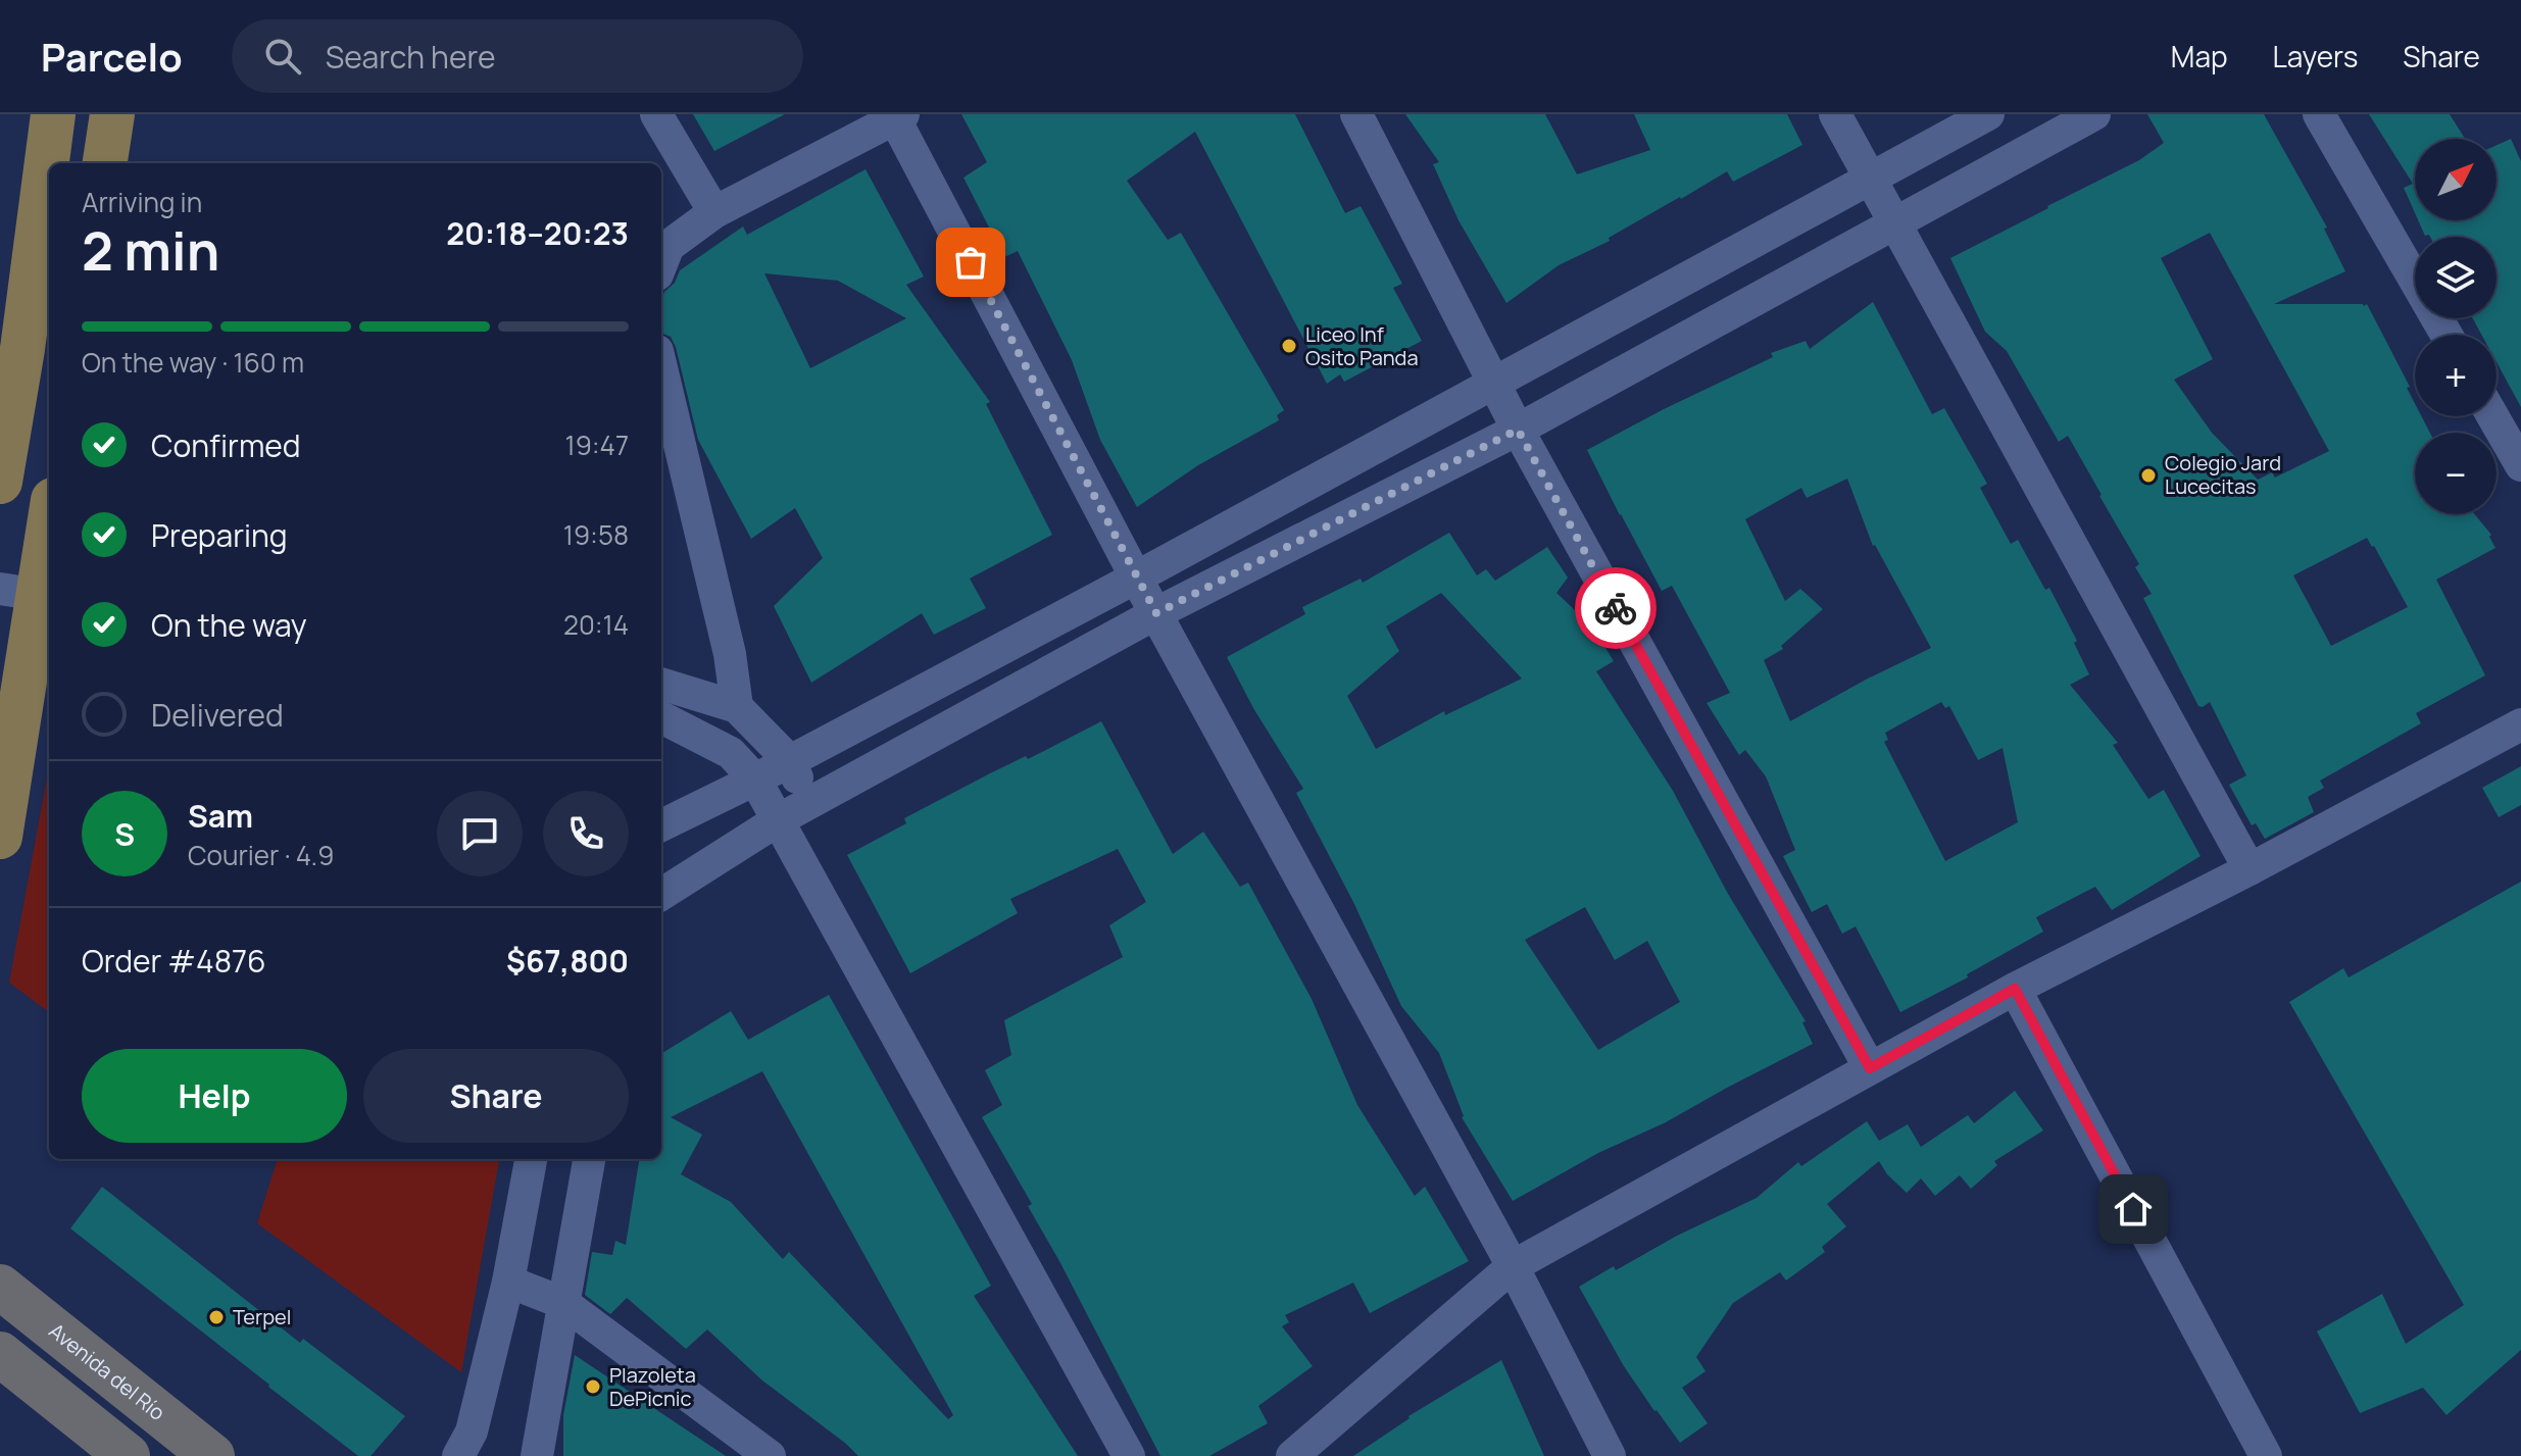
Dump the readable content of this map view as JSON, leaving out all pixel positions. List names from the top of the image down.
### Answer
{
  "streets": {
    "main road": ["Avenida del Río"]
  },
  "places": [
    "Liceo Inf Osito Panda",
    "Colegio Jard Lucecitas",
    "Terpel",
    "Plazoleta DePicnic"
  ],
  "north": "top right",
  "page": {
    "header": "Parcelo",
    "search": "Search here",
    "nav": ["Map", "Layers", "Share"],
    "map_buttons": ["+", "−"],
    "heading": ["2 min", "Arriving in", "20:18–20:23"],
    "panel": [
      "Sam",
      "Courier · 4.9",
      "Order #4876",
      "$67,800"
    ],
    "bar": "On the way · 160 m",
    "list": [
      ["Confirmed", "19:47"],
      ["Preparing", "19:58"],
      ["On the way", "20:14"],
      "Delivered"
    ],
    "round": "S",
    "buttons": ["Help", "Share"]
  }
}
